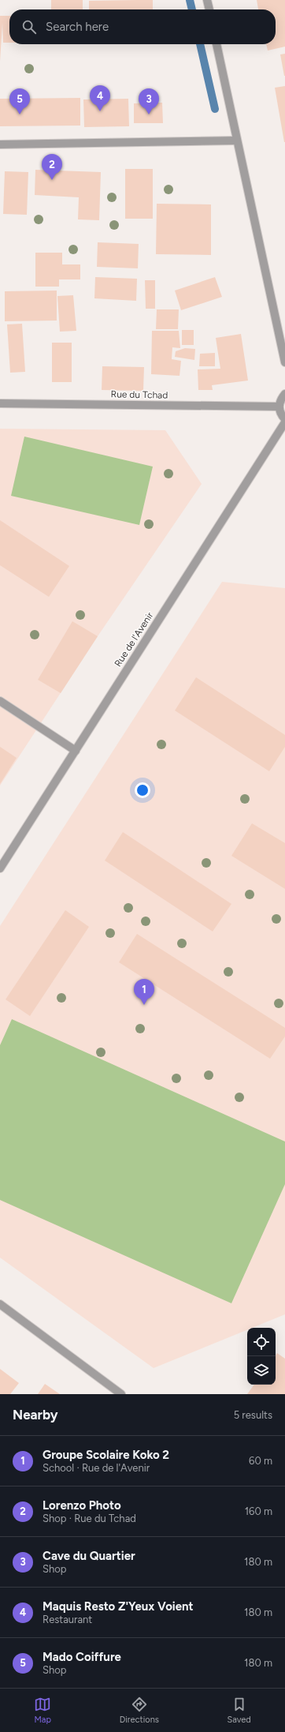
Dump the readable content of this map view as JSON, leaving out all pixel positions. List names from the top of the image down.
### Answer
{
  "streets": {
    "street": ["Rue du Tchad", "Rue de l'Avenir"]
  },
  "page": {
    "search": "Search here",
    "pins": [
      "4",
      "3",
      "5",
      "2",
      "1"
    ],
    "heading": ["Nearby", "5 results"],
    "list": [
      {
        "mark": "1",
        "name": "Groupe Scolaire Koko 2",
        "note": "School · Rue de l'Avenir",
        "value": "60 m"
      },
      {
        "mark": "2",
        "name": "Lorenzo Photo",
        "note": "Shop · Rue du Tchad",
        "value": "160 m"
      },
      {
        "mark": "3",
        "name": "Cave du Quartier",
        "note": "Shop",
        "value": "180 m"
      },
      {
        "mark": "4",
        "name": "Maquis Resto Z'Yeux Voient",
        "note": "Restaurant",
        "value": "180 m"
      },
      {
        "mark": "5",
        "name": "Mado Coiffure",
        "note": "Shop",
        "value": "180 m"
      }
    ],
    "nav": ["Map", "Directions", "Saved"]
  }
}
